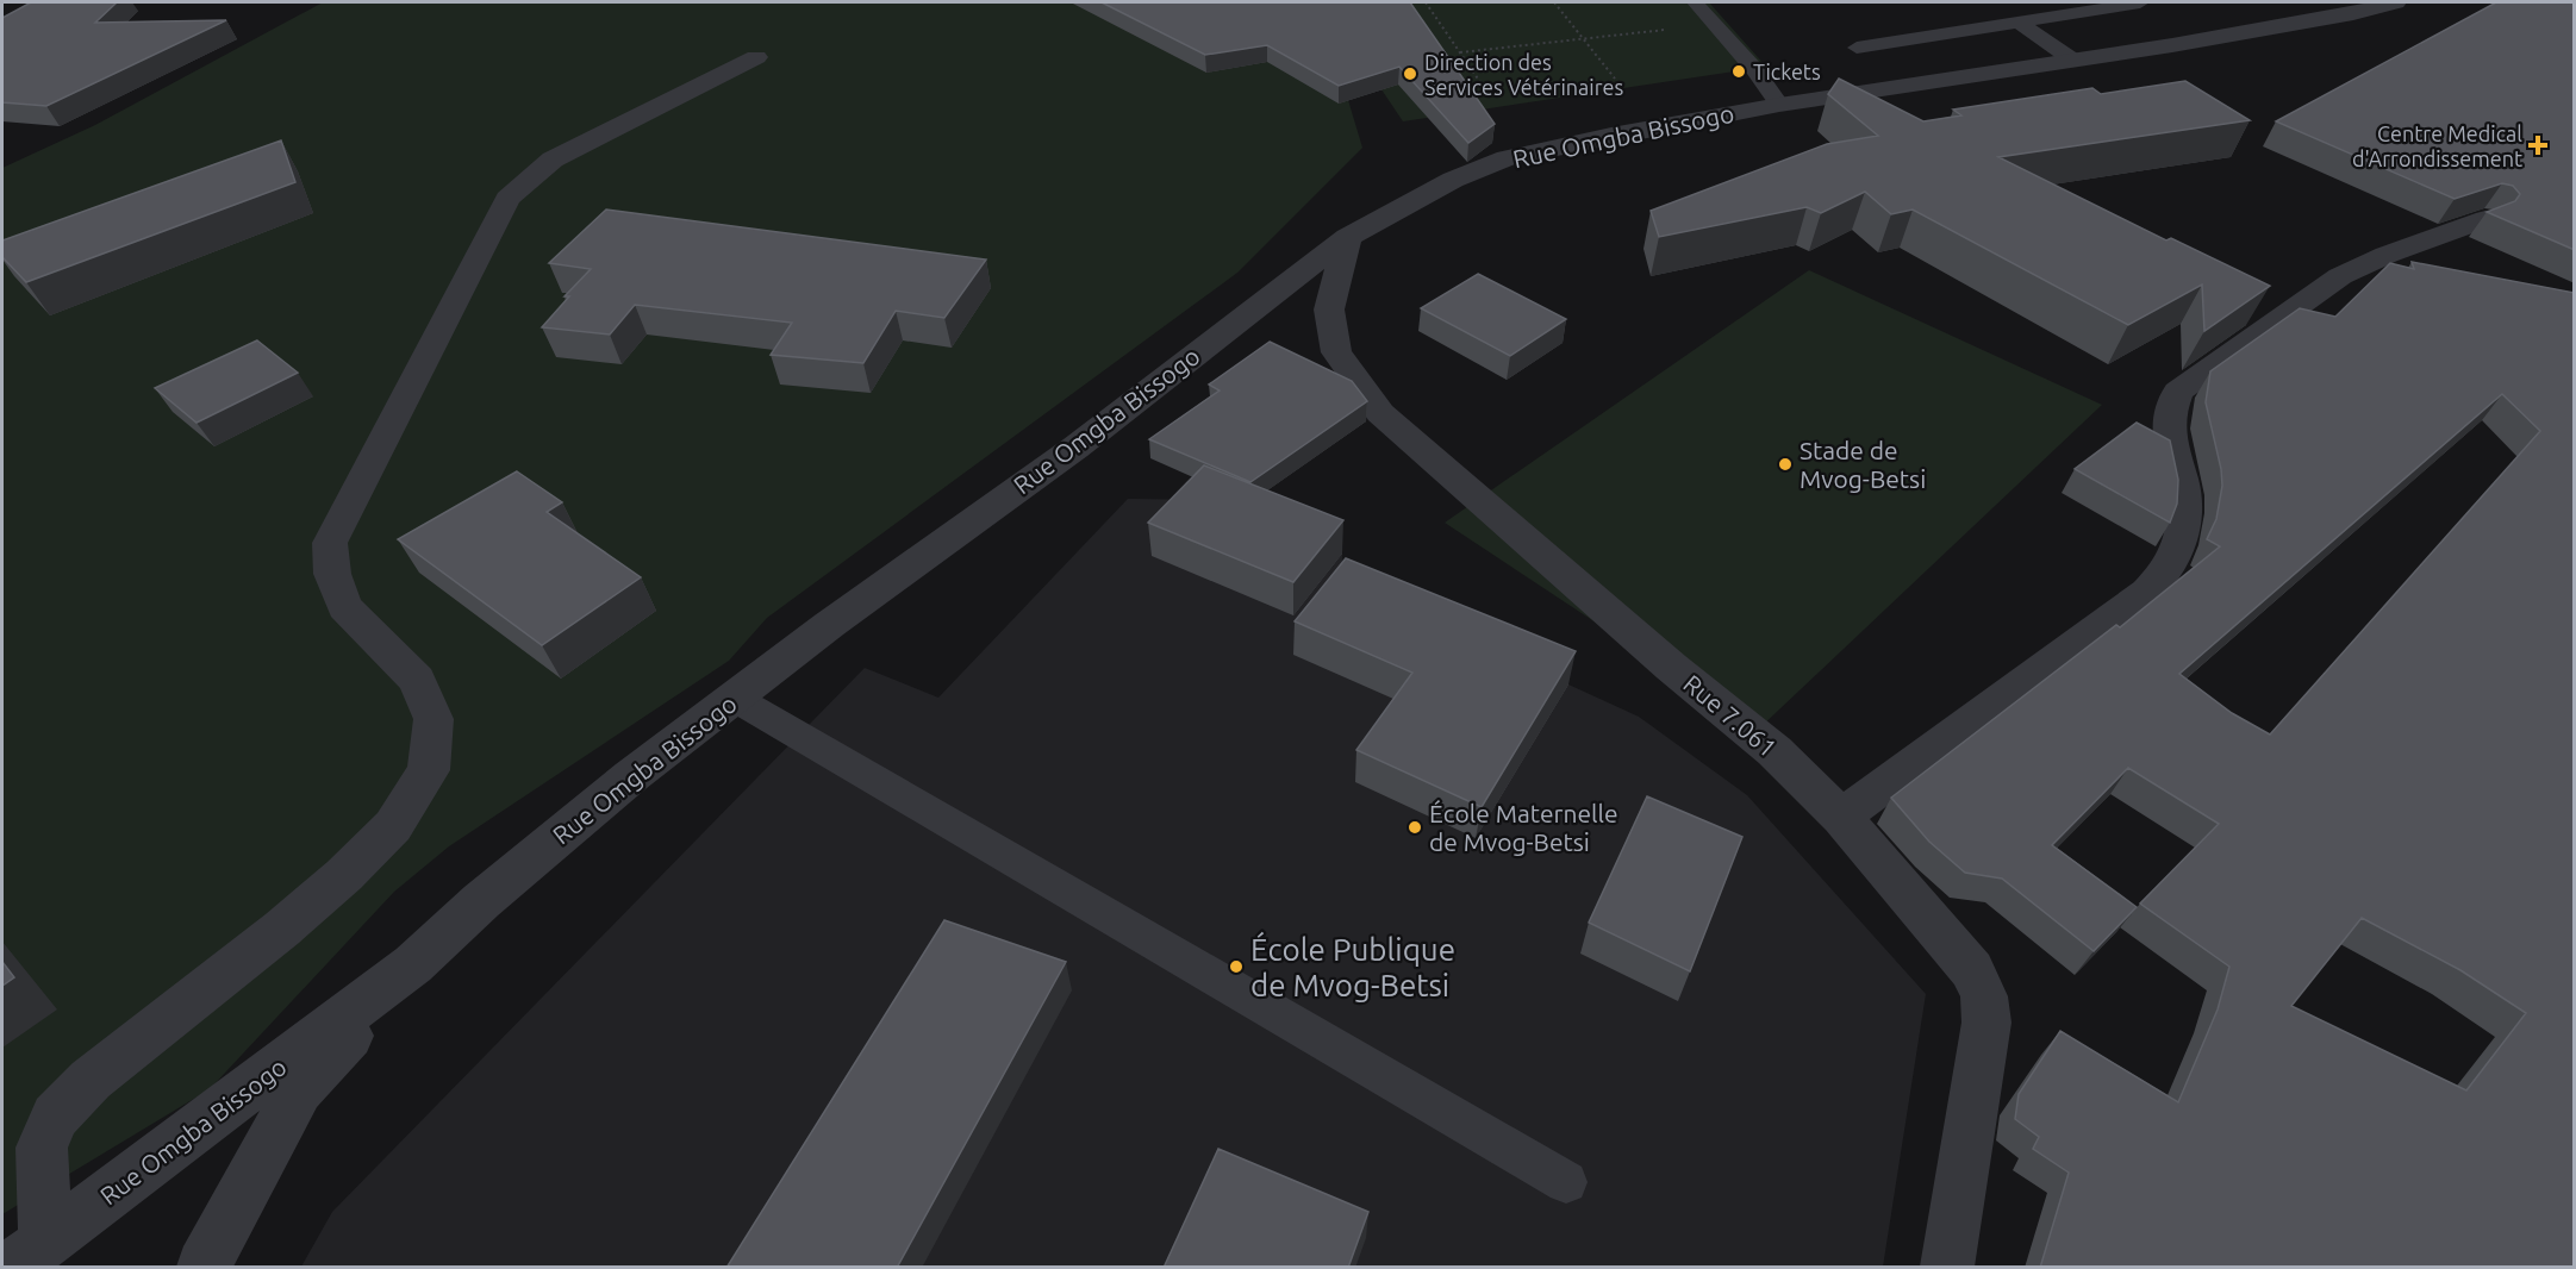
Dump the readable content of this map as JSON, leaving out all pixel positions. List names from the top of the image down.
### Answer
{
  "streets": {
    "street": ["Rue Omgba Bissogo", "Rue 7.061"]
  },
  "crossings": [
    ["Rue Omgba Bissogo", "Rue 7.061"]
  ],
  "places": {
    "other": [
      "Tickets",
      "Direction des Services Vétérinaires",
      "Stade de Mvog-Betsi",
      "École Maternelle de Mvog-Betsi",
      "École Publique de Mvog-Betsi"
    ],
    "health": ["Centre Medical d'Arrondissement"]
  }
}
